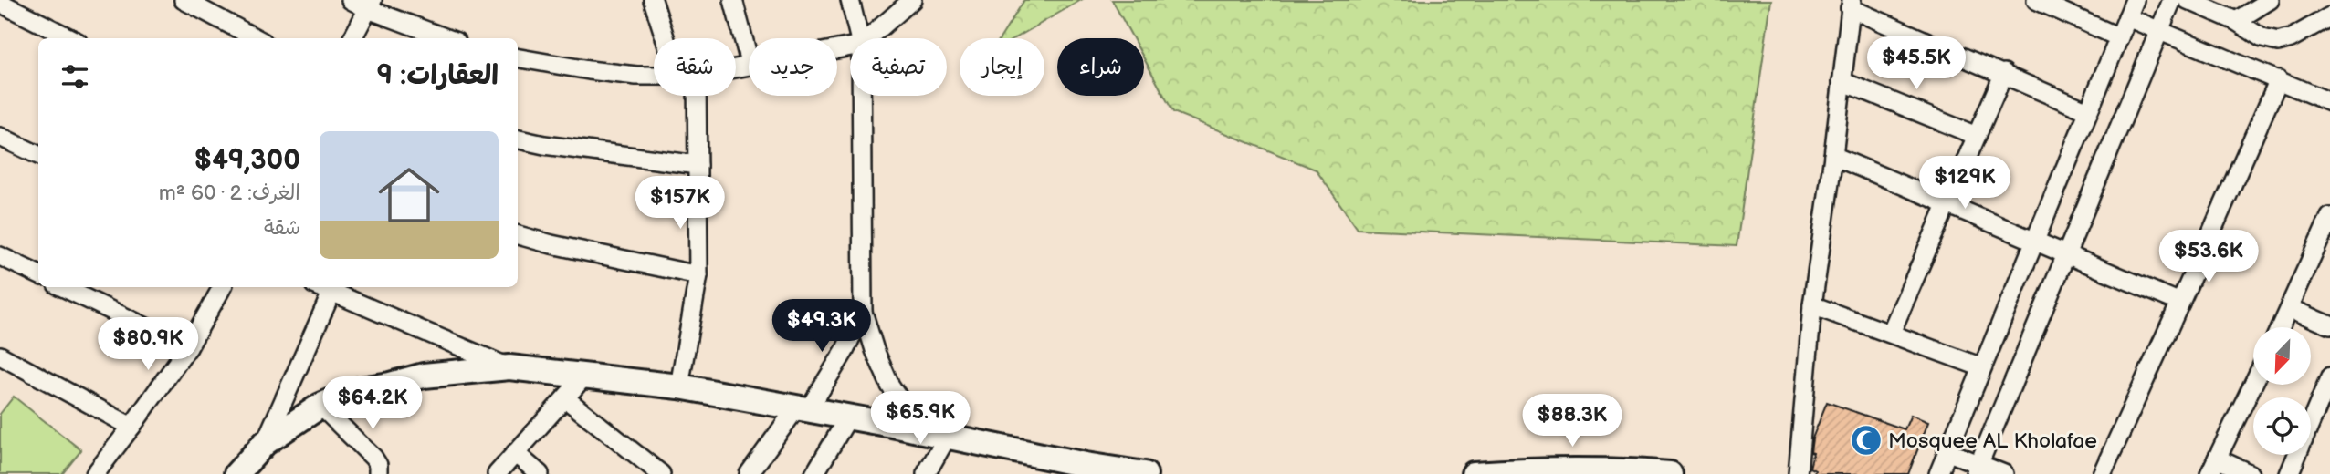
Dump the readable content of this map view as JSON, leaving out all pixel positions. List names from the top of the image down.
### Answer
{
  "places": {
    "mosque": ["Mosquee AL Kholafae"]
  },
  "north": "bottom left",
  "page": {
    "price": [
      "$45.5K",
      "$129K",
      "$157K",
      "$53.6K",
      "$49.3K",
      "$80.9K",
      "$64.2K",
      "$65.9K",
      "$88.3K"
    ],
    "chip": [
      "شراء",
      "إيجار",
      "تصفية",
      "جديد",
      "شقة"
    ],
    "heading": "العقارات: 9",
    "list": [
      {
        "name": "$49,300",
        "note": "الغرف: 2 · 60 m² · شقة"
      }
    ]
  }
}
